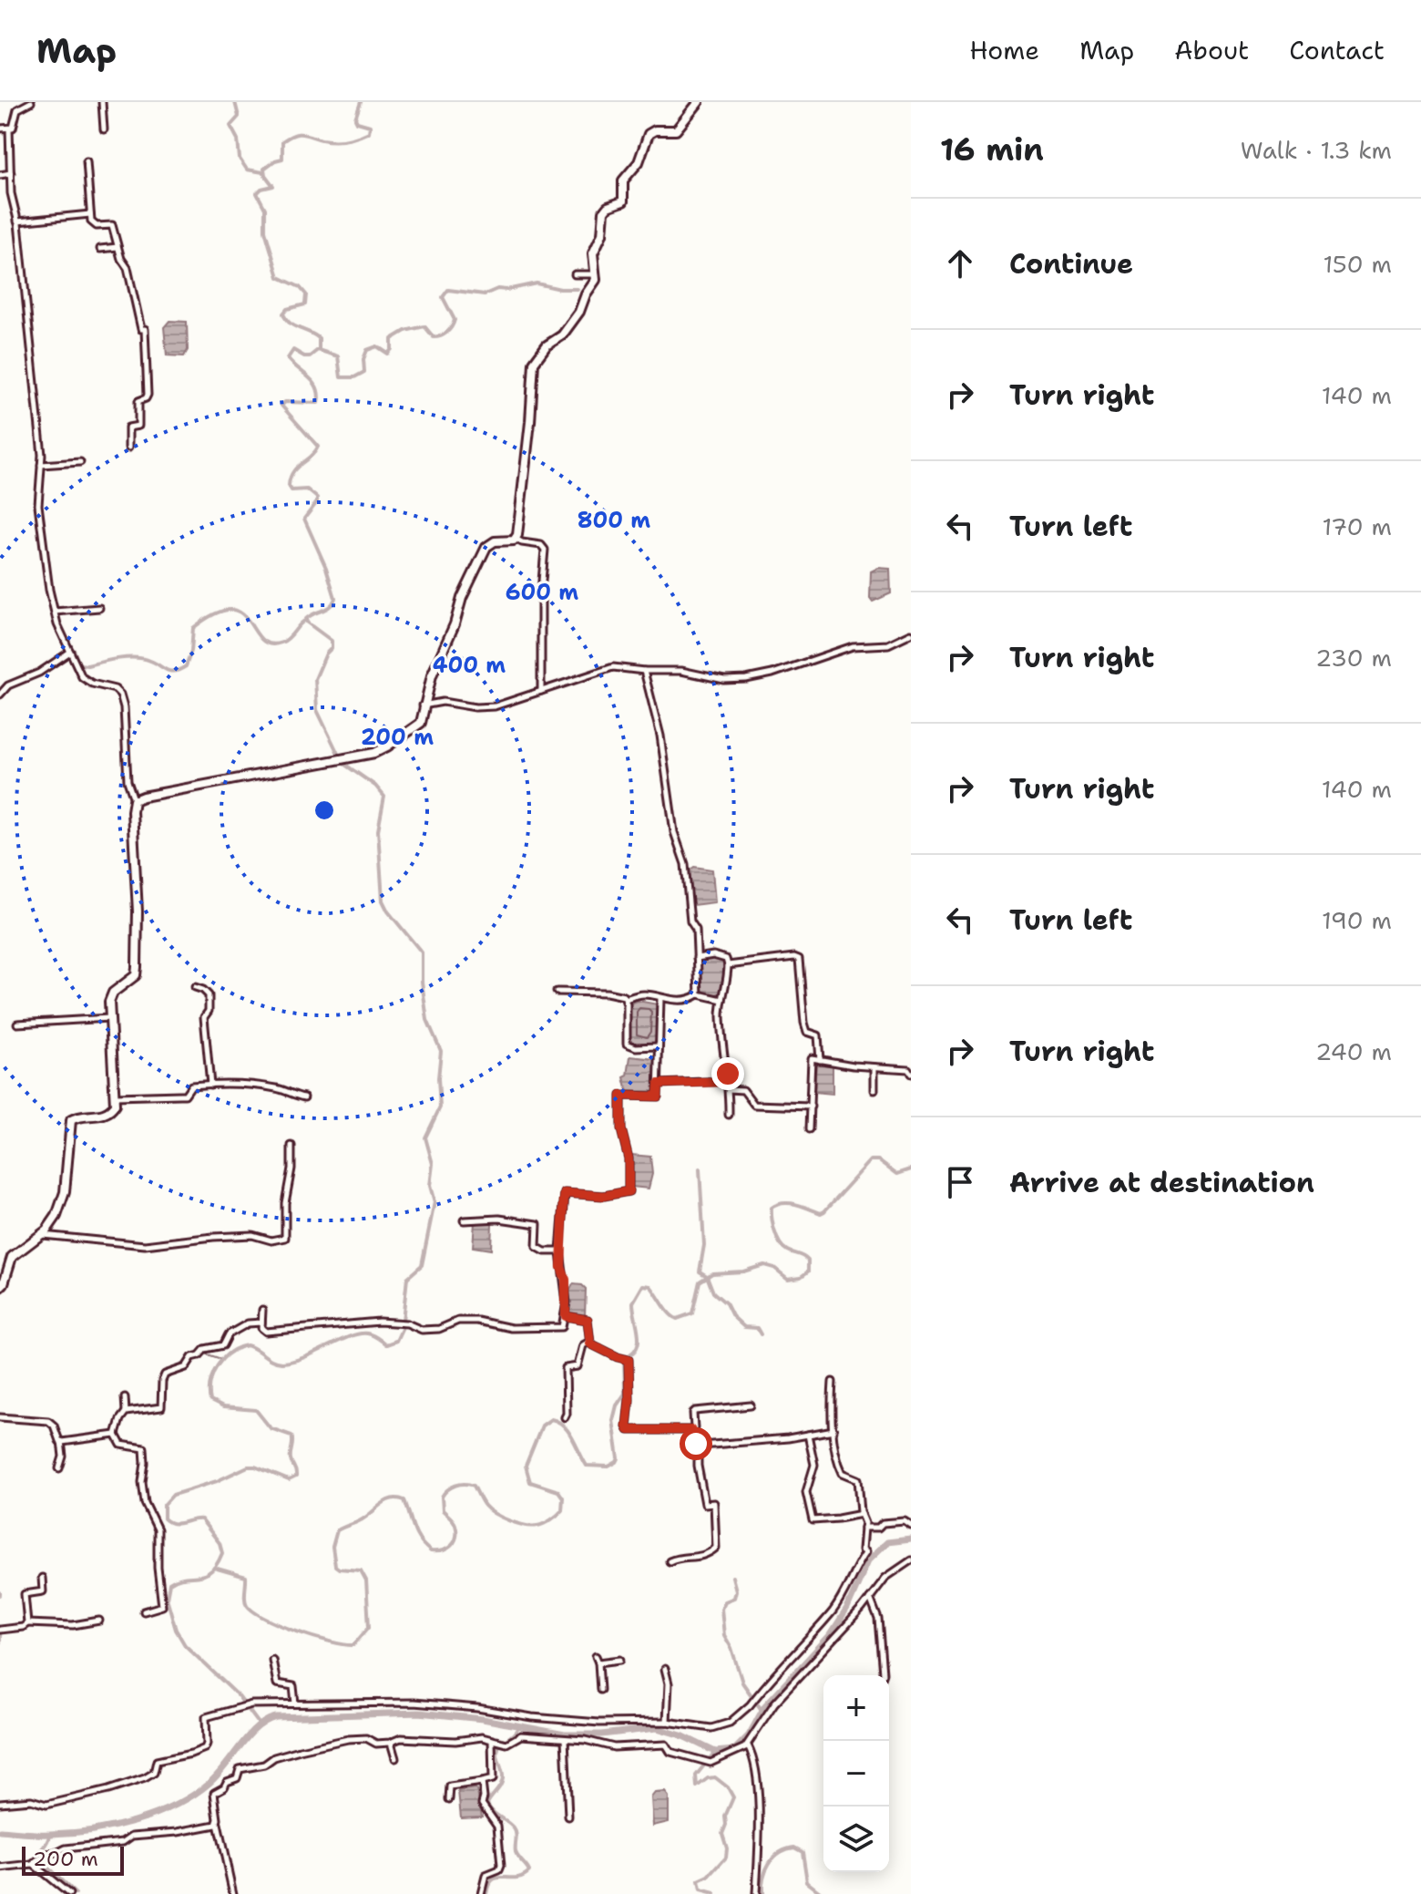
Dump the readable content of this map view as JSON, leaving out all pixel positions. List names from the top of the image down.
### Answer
{
  "scale_bar": "200 m",
  "page": {
    "header": "Map",
    "nav": [
      "Home",
      "Map",
      "About",
      "Contact"
    ],
    "heading": ["16 min", "Walk · 1.3 km"],
    "list": [
      ["Continue", "150 m"],
      ["Turn right", "140 m"],
      ["Turn left", "170 m"],
      ["Turn right", "230 m"],
      ["Turn right", "140 m"],
      ["Turn left", "190 m"],
      ["Turn right", "240 m"],
      "Arrive at destination"
    ],
    "map_buttons": ["+", "−"],
    "scale": "200 m"
  },
  "rings": [
    "800 m",
    "600 m",
    "400 m",
    "200 m"
  ]
}
